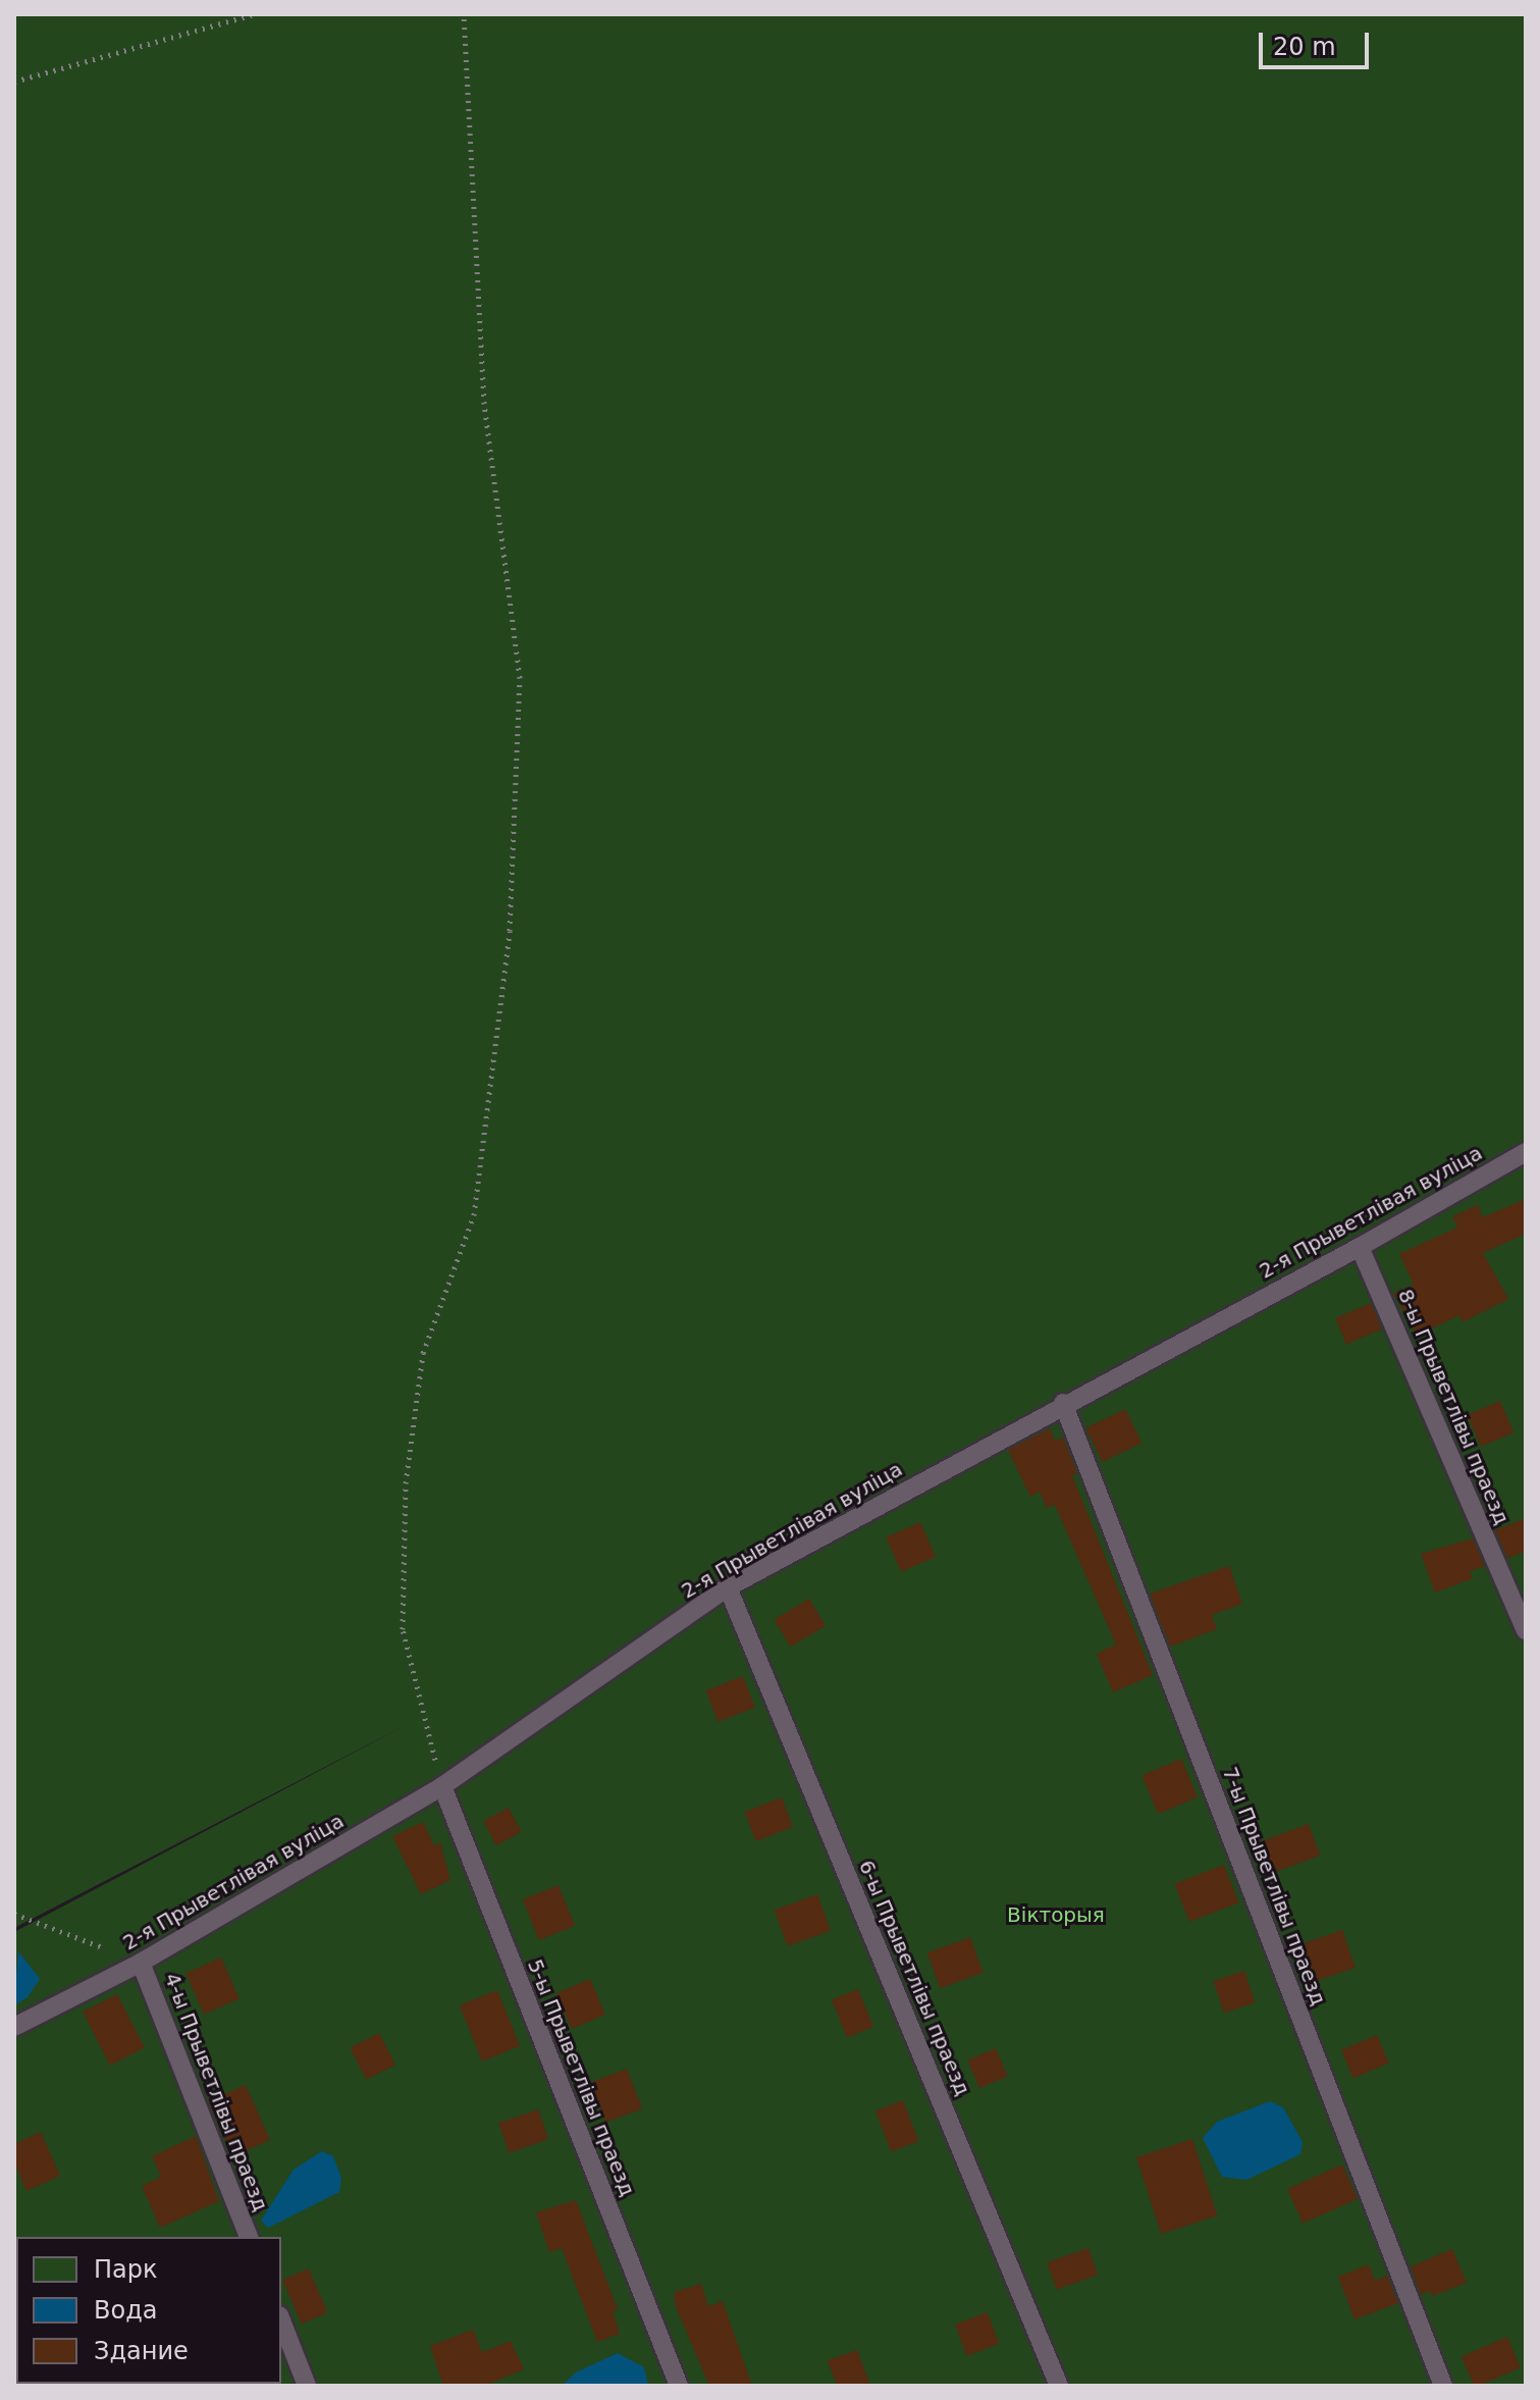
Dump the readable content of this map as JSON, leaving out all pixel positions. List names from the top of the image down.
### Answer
{
  "streets": {
    "lane": [
      "2-я Прыветлівая вуліца",
      "8-ы Прыветлівы праезд",
      "7-ы Прыветлівы праезд",
      "6-ы Прыветлівы праезд",
      "5-ы Прыветлівы праезд",
      "4-ы Прыветлівы праезд"
    ]
  },
  "crossings": [
    ["2-я Прыветлівая вуліца", "8-ы Прыветлівы праезд"],
    ["2-я Прыветлівая вуліца", "7-ы Прыветлівы праезд"],
    ["2-я Прыветлівая вуліца", "6-ы Прыветлівы праезд"],
    ["2-я Прыветлівая вуліца", "5-ы Прыветлівы праезд"],
    ["2-я Прыветлівая вуліца", "4-ы Прыветлівы праезд"]
  ],
  "parks": ["Вікторыя"],
  "legend": ["Парк", "Вода", "Здание"],
  "scale_bar": "20 m"
}
